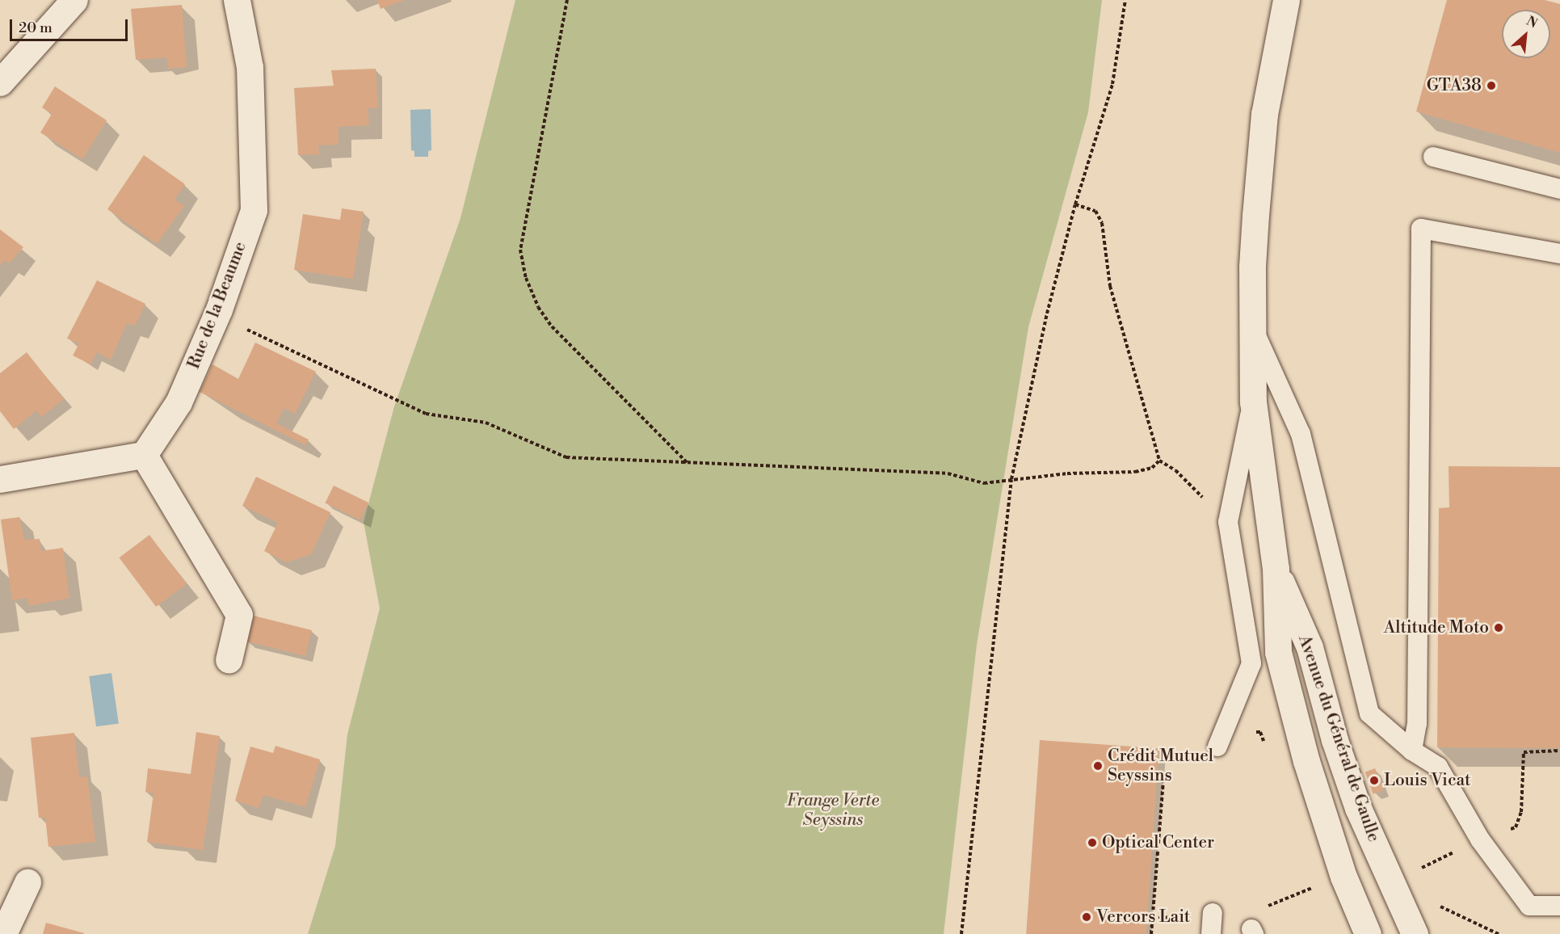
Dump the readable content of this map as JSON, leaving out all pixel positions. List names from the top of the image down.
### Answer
{
  "streets": {
    "main road": ["Rue de la Beaume", "Avenue du Général de Gaulle"]
  },
  "parks": ["Frange Verte Seyssins"],
  "places": [
    "GTA38",
    "Altitude Moto",
    "Crédit Mutuel Seyssins",
    "Louis Vicat",
    "Optical Center",
    "Vercors Lait"
  ],
  "scale_bar": "20 m",
  "north": "top right"
}
